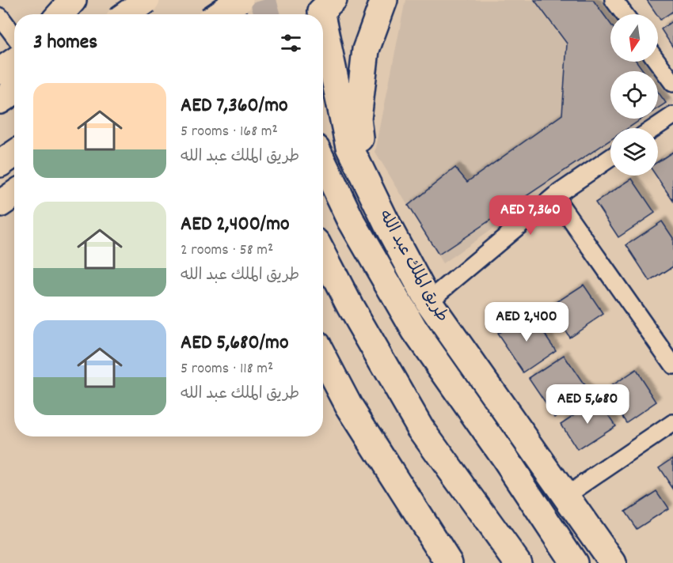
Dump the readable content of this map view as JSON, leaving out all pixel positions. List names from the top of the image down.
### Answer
{
  "streets": {
    "main road": ["طريق الملك عبد الله"]
  },
  "north": "bottom",
  "page": {
    "heading": "3 homes",
    "list": [
      {
        "name": "AED 7,360/mo",
        "note": "5 rooms · 168 m² · طريق الملك عبد الله"
      },
      {
        "name": "AED 2,400/mo",
        "note": "2 rooms · 58 m² · طريق الملك عبد الله"
      },
      {
        "name": "AED 5,680/mo",
        "note": "5 rooms · 118 m² · طريق الملك عبد الله"
      }
    ],
    "price": ["AED 7,360", "AED 2,400", "AED 5,680"]
  }
}
